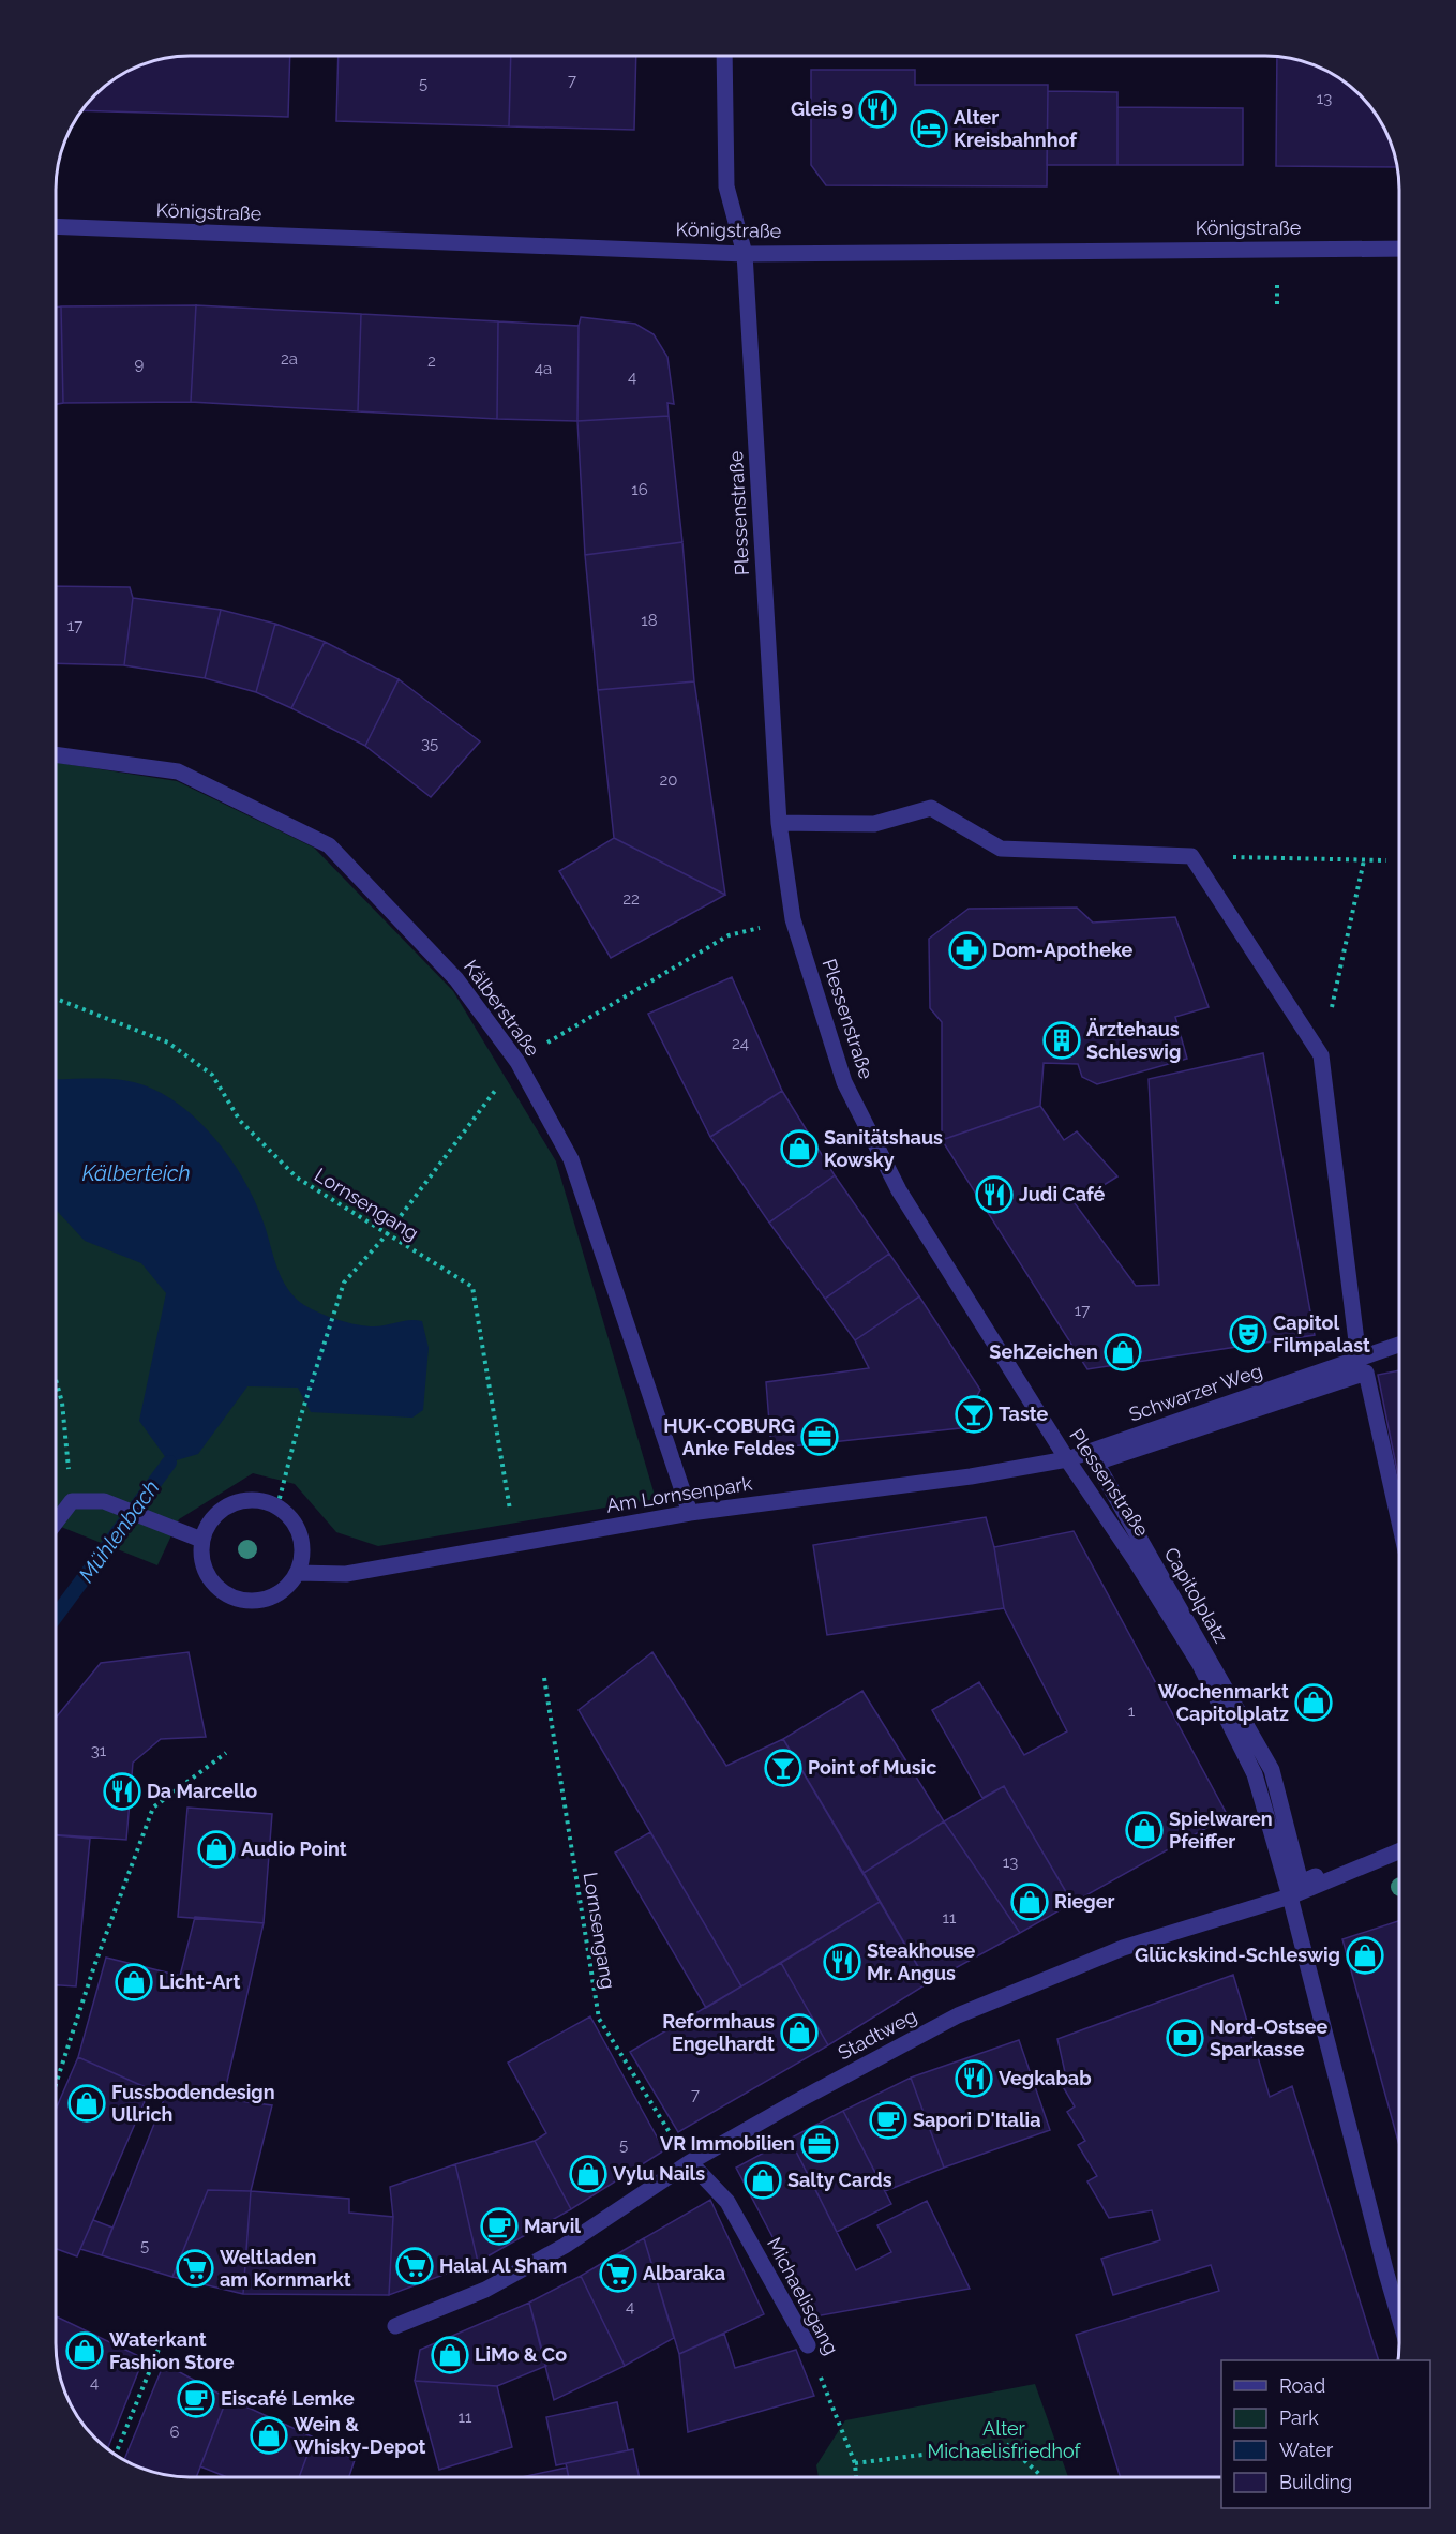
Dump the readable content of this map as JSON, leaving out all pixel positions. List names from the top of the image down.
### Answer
{
  "streets": {
    "street": [
      "Königstraße",
      "Plessenstraße",
      "Kälberstraße",
      "Schwarzer Weg",
      "Am Lornsenpark",
      "Capitolplatz",
      "Stadtweg",
      "Michaelisgang"
    ],
    "path": ["Lornsengang"]
  },
  "crossings": [
    ["Königstraße", "Plessenstraße"],
    ["Plessenstraße", "Schwarzer Weg"],
    ["Plessenstraße", "Am Lornsenpark"],
    ["Plessenstraße", "Stadtweg"],
    ["Kälberstraße", "Am Lornsenpark"],
    ["Lornsengang", "Am Lornsenpark"],
    ["Lornsengang", "Stadtweg"],
    ["Lornsengang", "Michaelisgang"],
    ["Schwarzer Weg", "Am Lornsenpark"],
    ["Stadtweg", "Michaelisgang"]
  ],
  "water": ["Kälberteich", "Mühlenbach"],
  "parks": ["Alter Michaelisfriedhof"],
  "places": {
    "restaurant": [
      "Gleis 9",
      "Judi Café",
      "Da Marcello",
      "Steakhouse Mr. Angus",
      "Vegkabab"
    ],
    "hotel": ["Alter Kreisbahnhof"],
    "pharmacy": ["Dom-Apotheke"],
    "building": ["Ärztehaus Schleswig"],
    "shop": [
      "Sanitätshaus Kowsky",
      "SehZeichen",
      "Wochenmarkt Capitolplatz",
      "Spielwaren Pfeiffer",
      "Audio Point",
      "Rieger",
      "Glückskind-Schleswig",
      "Licht-Art",
      "Reformhaus Engelhardt",
      "Fussbodendesign Ullrich",
      "Vylu Nails",
      "Salty Cards",
      "Waterkant Fashion Store",
      "LiMo & Co",
      "Wein & Whisky-Depot"
    ],
    "theatre": ["Capitol Filmpalast"],
    "bar": ["Taste", "Point of Music"],
    "office": ["HUK-COBURG Anke Feldes", "VR Immobilien"],
    "bank": ["Nord-Ostsee Sparkasse"],
    "cafe": ["Sapori D'Italia", "Marvil", "Eiscafé Lemke"],
    "supermarket": ["Halal Al Sham", "Weltladen am Kornmarkt", "Albaraka"]
  },
  "house_numbers": [
    "7",
    "5",
    "13",
    "2a",
    "2",
    "9",
    "4a",
    "4",
    "16",
    "18",
    "17",
    "35",
    "20",
    "22",
    "24",
    "17",
    "1",
    "31",
    "13",
    "11",
    "7",
    "5",
    "5",
    "4",
    "4",
    "11",
    "6"
  ],
  "legend": [
    "Road",
    "Park",
    "Water",
    "Building"
  ]
}
